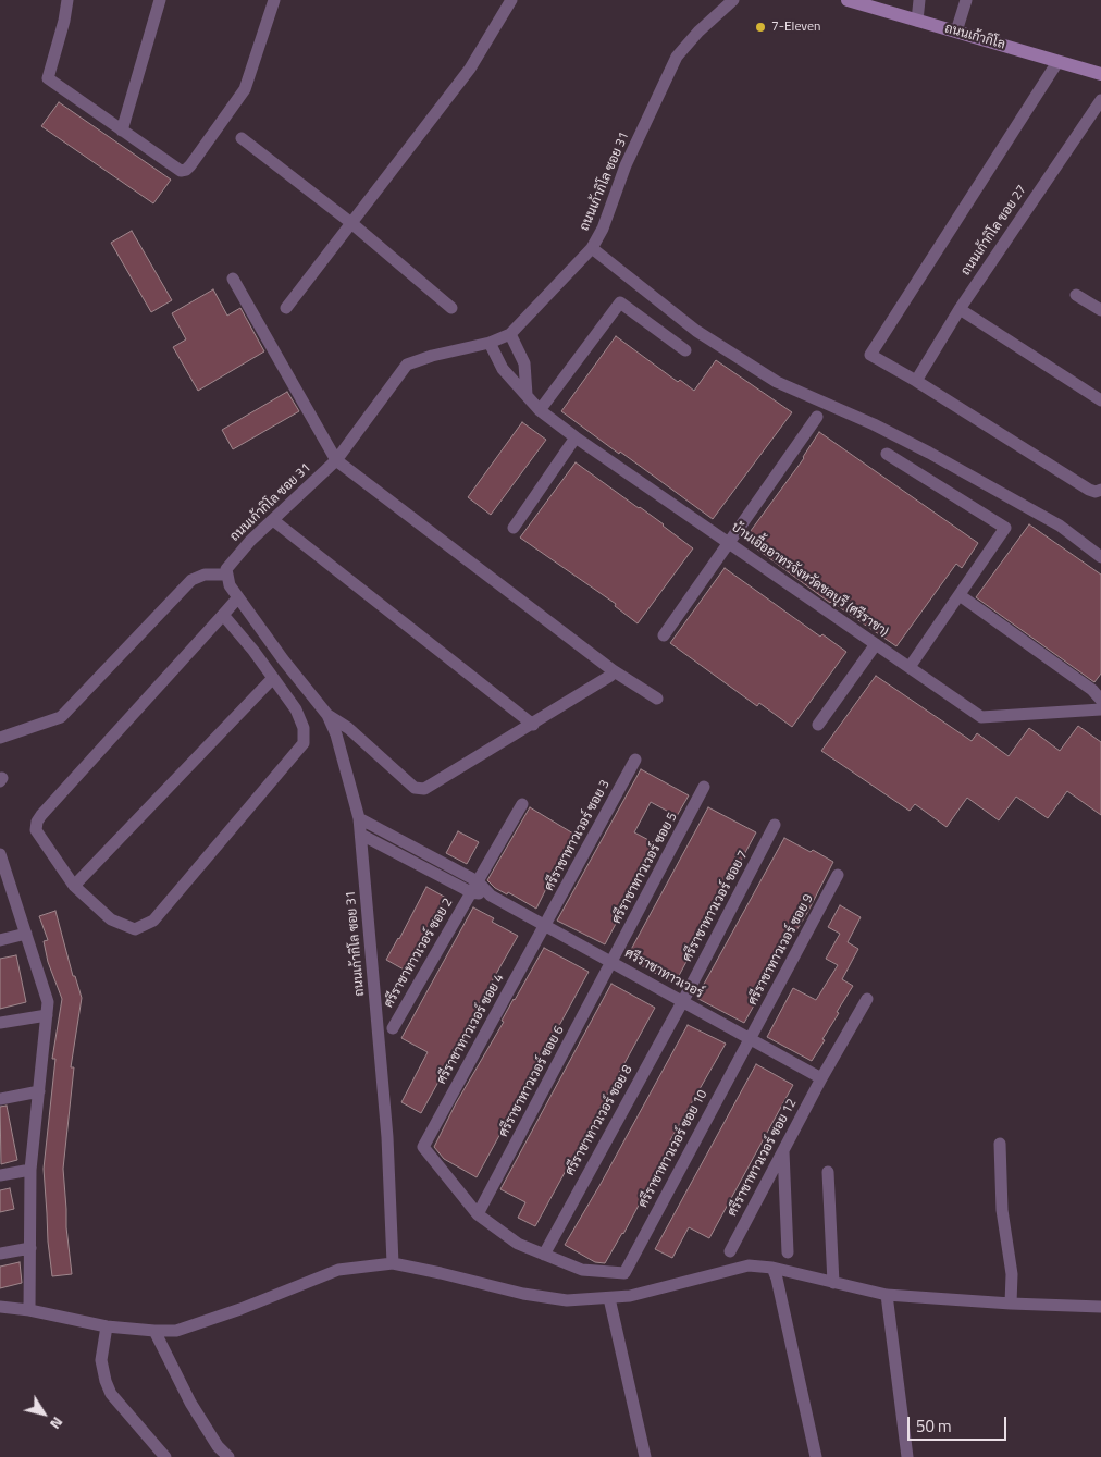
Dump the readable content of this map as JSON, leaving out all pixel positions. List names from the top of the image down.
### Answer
{
  "streets": {
    "main road": ["ถนนเก้ากิโล"],
    "street": [
      "ถนนเก้ากิโล ซอย 31",
      "ถนนเก้ากิโล ขอย 27",
      "บ้านเอื้ออาทรจังหวัดชลบุรี (ศรีราชา)",
      "ศรีราชาทาวเวอร์ ซอย 3",
      "ศรีราชาทาวเวอร์ ซอย 5",
      "ศรีราชาทาวเวอร์ ซอย 7",
      "ศรีราชาทาวเวอร์ ซอย 9",
      "ศรีราชาทาวเวอร์ ซอย 2",
      "ศรีราชาทาวเวอร์",
      "ศรีราชาทาวเวอร์ ซอย 4",
      "ศรีราชาทาวเวอร์ ซอย 6",
      "ศรีราชาทาวเวอร์ ซอย 8",
      "ศรีราชาทาวเวอร์ ซอย 10",
      "ศรีราชาทาวเวอร์ ซอย 12"
    ]
  },
  "crossings": [
    ["ถนนเก้ากิโล ซอย 31", "บ้านเอื้ออาทรจังหวัดชลบุรี (ศรีราชา)"],
    ["ถนนเก้ากิโล ซอย 31", "ศรีราชาทาวเวอร์"],
    ["ศรีราชาทาวเวอร์ ซอย 3", "ศรีราชาทาวเวอร์"],
    ["ศรีราชาทาวเวอร์ ซอย 3", "ศรีราชาทาวเวอร์ ซอย 4"],
    ["ศรีราชาทาวเวอร์ ซอย 5", "ศรีราชาทาวเวอร์"],
    ["ศรีราชาทาวเวอร์ ซอย 5", "ศรีราชาทาวเวอร์ ซอย 6"],
    ["ศรีราชาทาวเวอร์ ซอย 7", "ศรีราชาทาวเวอร์"],
    ["ศรีราชาทาวเวอร์ ซอย 7", "ศรีราชาทาวเวอร์ ซอย 8"],
    ["ศรีราชาทาวเวอร์ ซอย 9", "ศรีราชาทาวเวอร์"],
    ["ศรีราชาทาวเวอร์ ซอย 9", "ศรีราชาทาวเวอร์ ซอย 10"],
    ["ศรีราชาทาวเวอร์ ซอย 2", "ศรีราชาทาวเวอร์"],
    ["ศรีราชาทาวเวอร์", "ศรีราชาทาวเวอร์ ซอย 4"],
    ["ศรีราชาทาวเวอร์", "ศรีราชาทาวเวอร์ ซอย 6"],
    ["ศรีราชาทาวเวอร์", "ศรีราชาทาวเวอร์ ซอย 8"],
    ["ศรีราชาทาวเวอร์", "ศรีราชาทาวเวอร์ ซอย 10"],
    ["ศรีราชาทาวเวอร์", "ศรีราชาทาวเวอร์ ซอย 12"],
    ["ศรีราชาทาวเวอร์ ซอย 4", "ศรีราชาทาวเวอร์ ซอย 6"],
    ["ศรีราชาทาวเวอร์ ซอย 8", "ศรีราชาทาวเวอร์ ซอย 10"]
  ],
  "places": ["7-Eleven"],
  "scale_bar": "50 m",
  "north": "bottom right"
}
